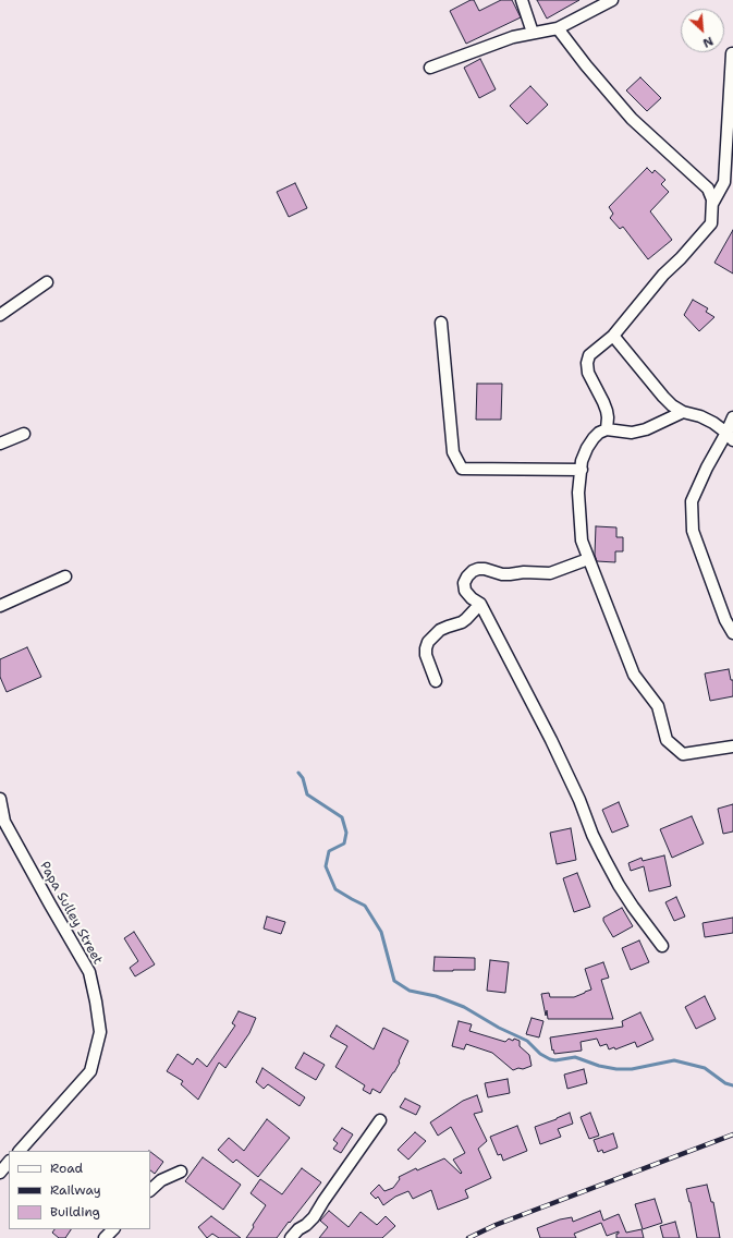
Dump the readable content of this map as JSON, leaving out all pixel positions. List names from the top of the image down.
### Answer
{
  "streets": {
    "street": ["Papa Sulley Street"]
  },
  "legend": ["Road", "Railway", "Building"],
  "north": "bottom right"
}
